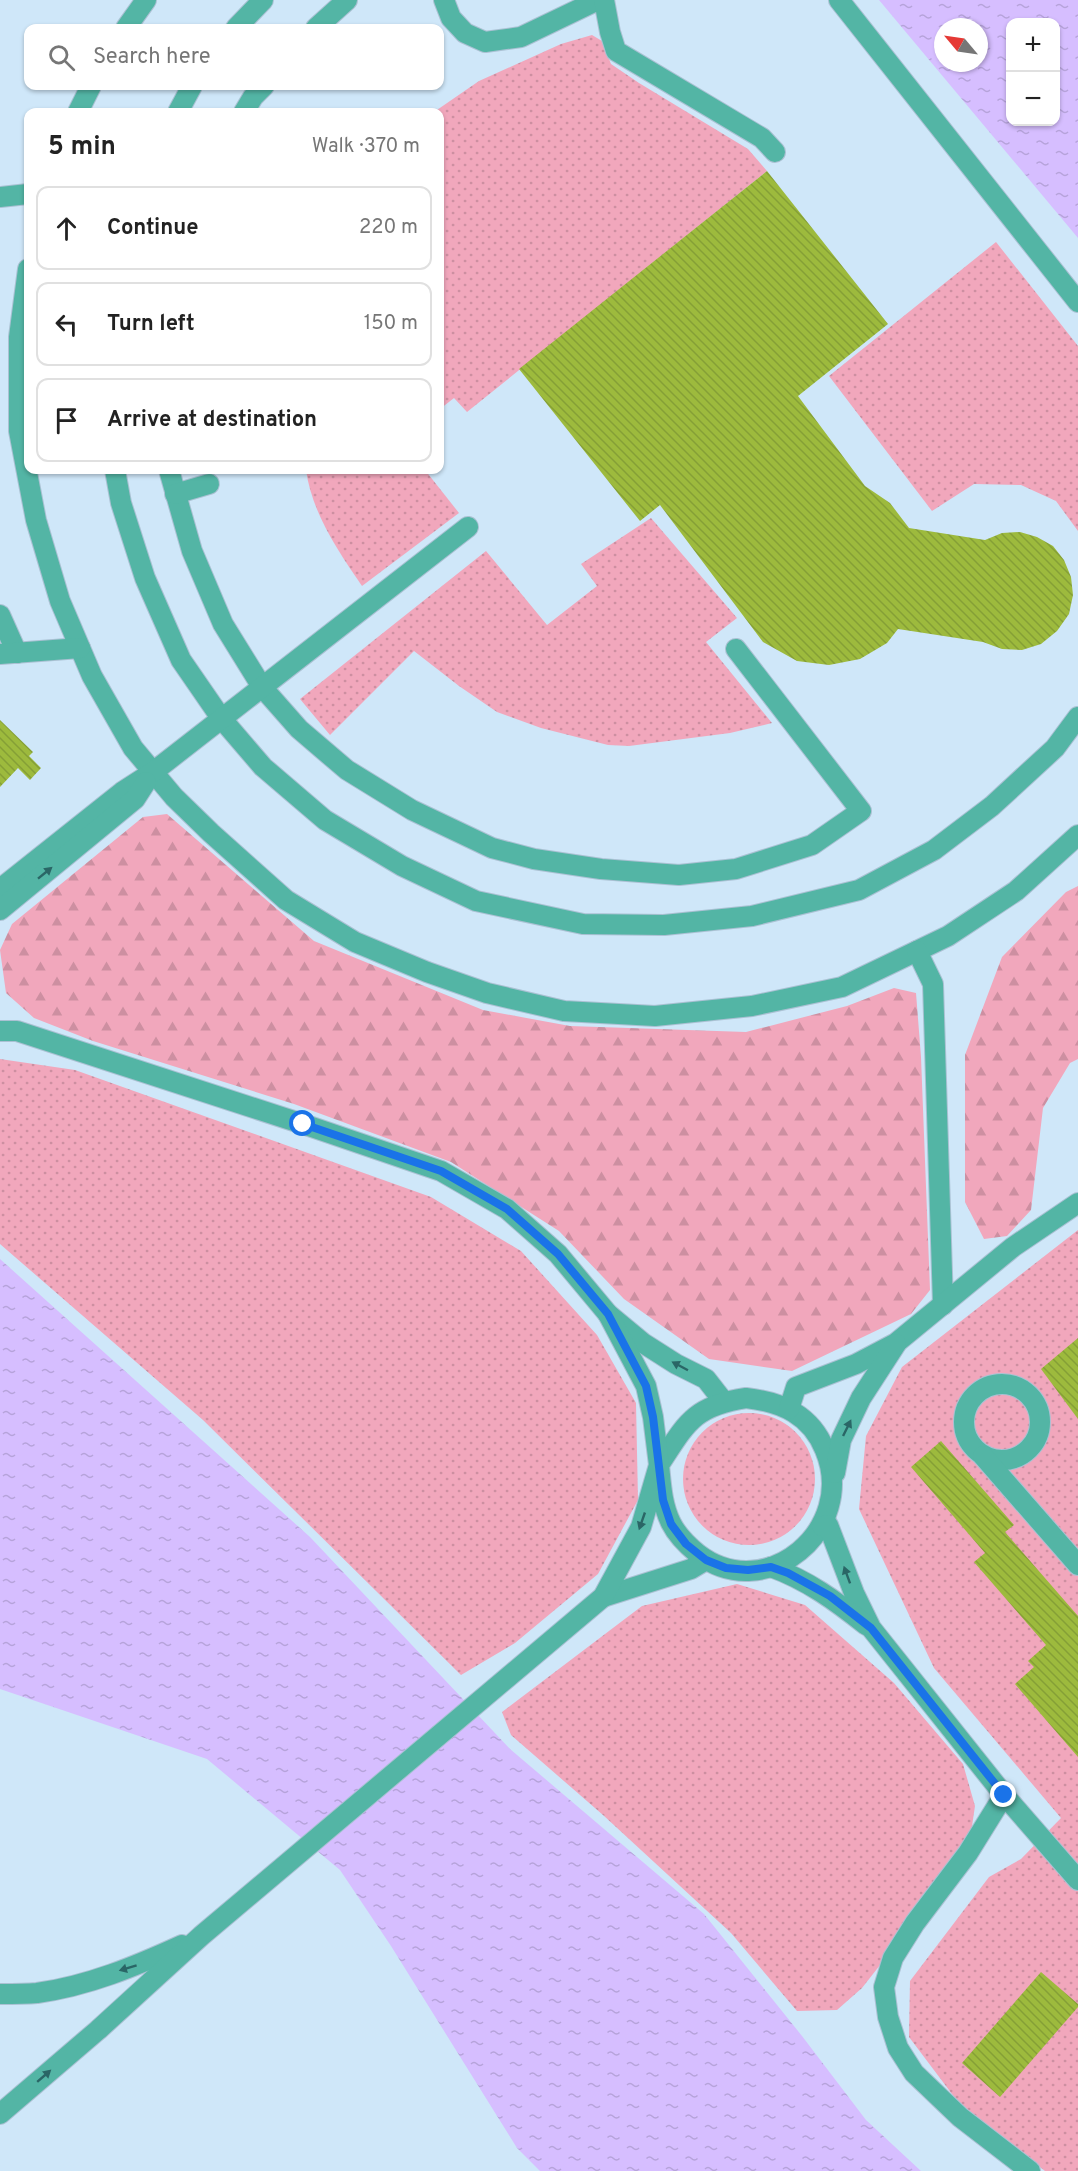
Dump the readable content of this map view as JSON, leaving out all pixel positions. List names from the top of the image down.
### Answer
{
  "north": "top left",
  "page": {
    "map_buttons": ["+", "−"],
    "search": "Search here",
    "heading": ["5 min", "Walk · 370 m"],
    "list": [
      ["Continue", "220 m"],
      ["Turn left", "150 m"],
      "Arrive at destination"
    ]
  }
}
